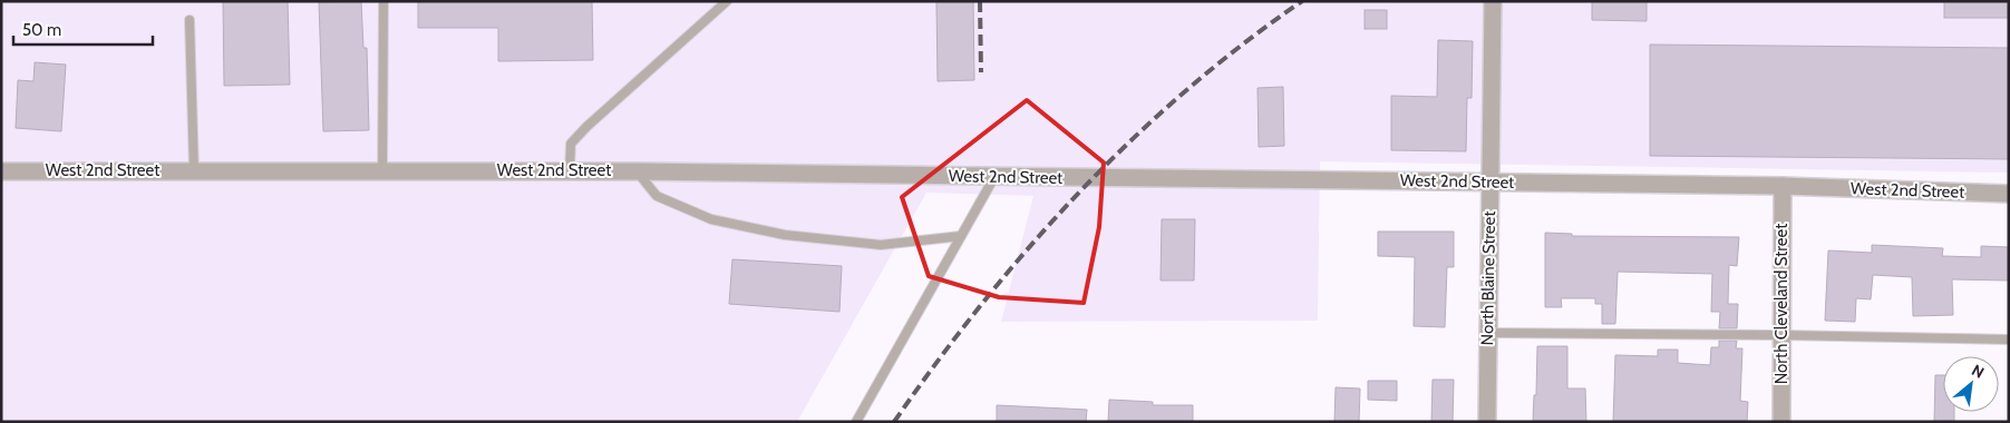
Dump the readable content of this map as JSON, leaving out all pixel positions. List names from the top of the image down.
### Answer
{
  "streets": {
    "street": ["West 2nd Street", "North Blaine Street", "North Cleveland Street"]
  },
  "crossings": [
    ["West 2nd Street", "North Blaine Street"],
    ["West 2nd Street", "North Cleveland Street"]
  ],
  "scale_bar": "50 m",
  "north": "top right"
}
